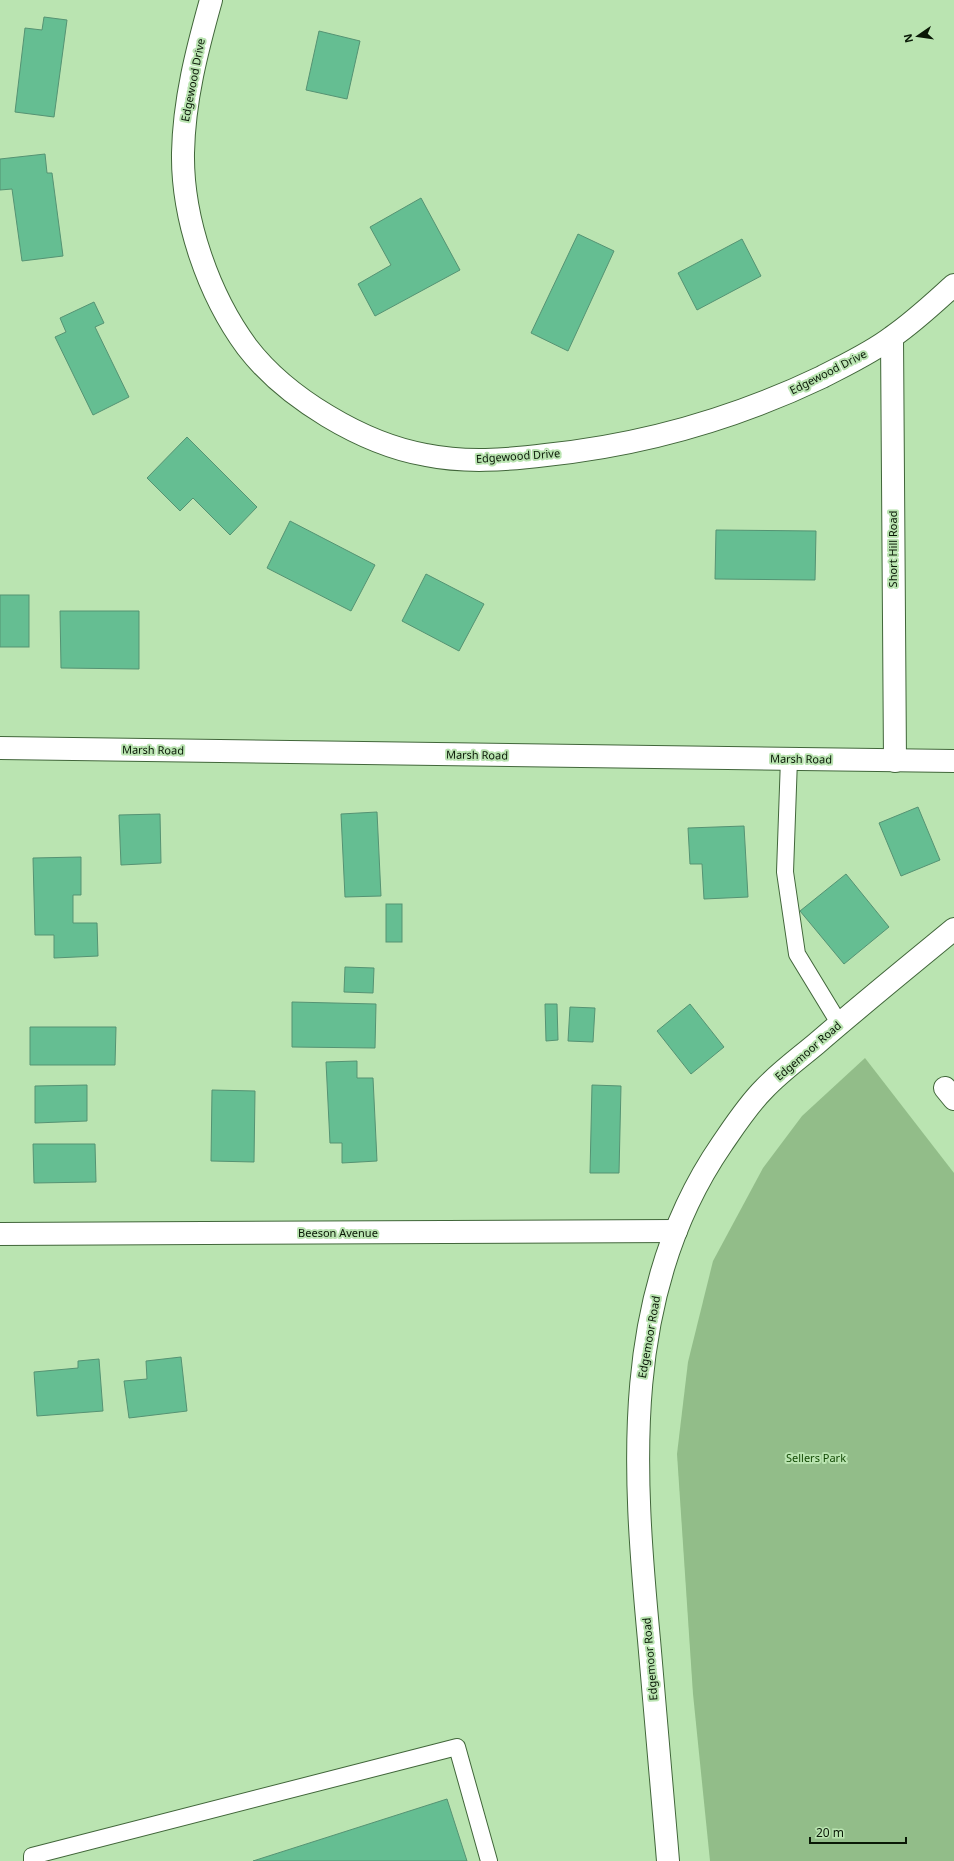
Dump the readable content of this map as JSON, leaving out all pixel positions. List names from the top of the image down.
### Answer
{
  "streets": {
    "street": [
      "Edgewood Drive",
      "Short Hill Road",
      "Marsh Road",
      "Edgemoor Road",
      "Beeson Avenue"
    ]
  },
  "crossings": [
    ["Edgewood Drive", "Short Hill Road"],
    ["Short Hill Road", "Marsh Road"],
    ["Edgemoor Road", "Beeson Avenue"]
  ],
  "parks": ["Sellers Park"],
  "scale_bar": "20 m",
  "north": "left"
}
